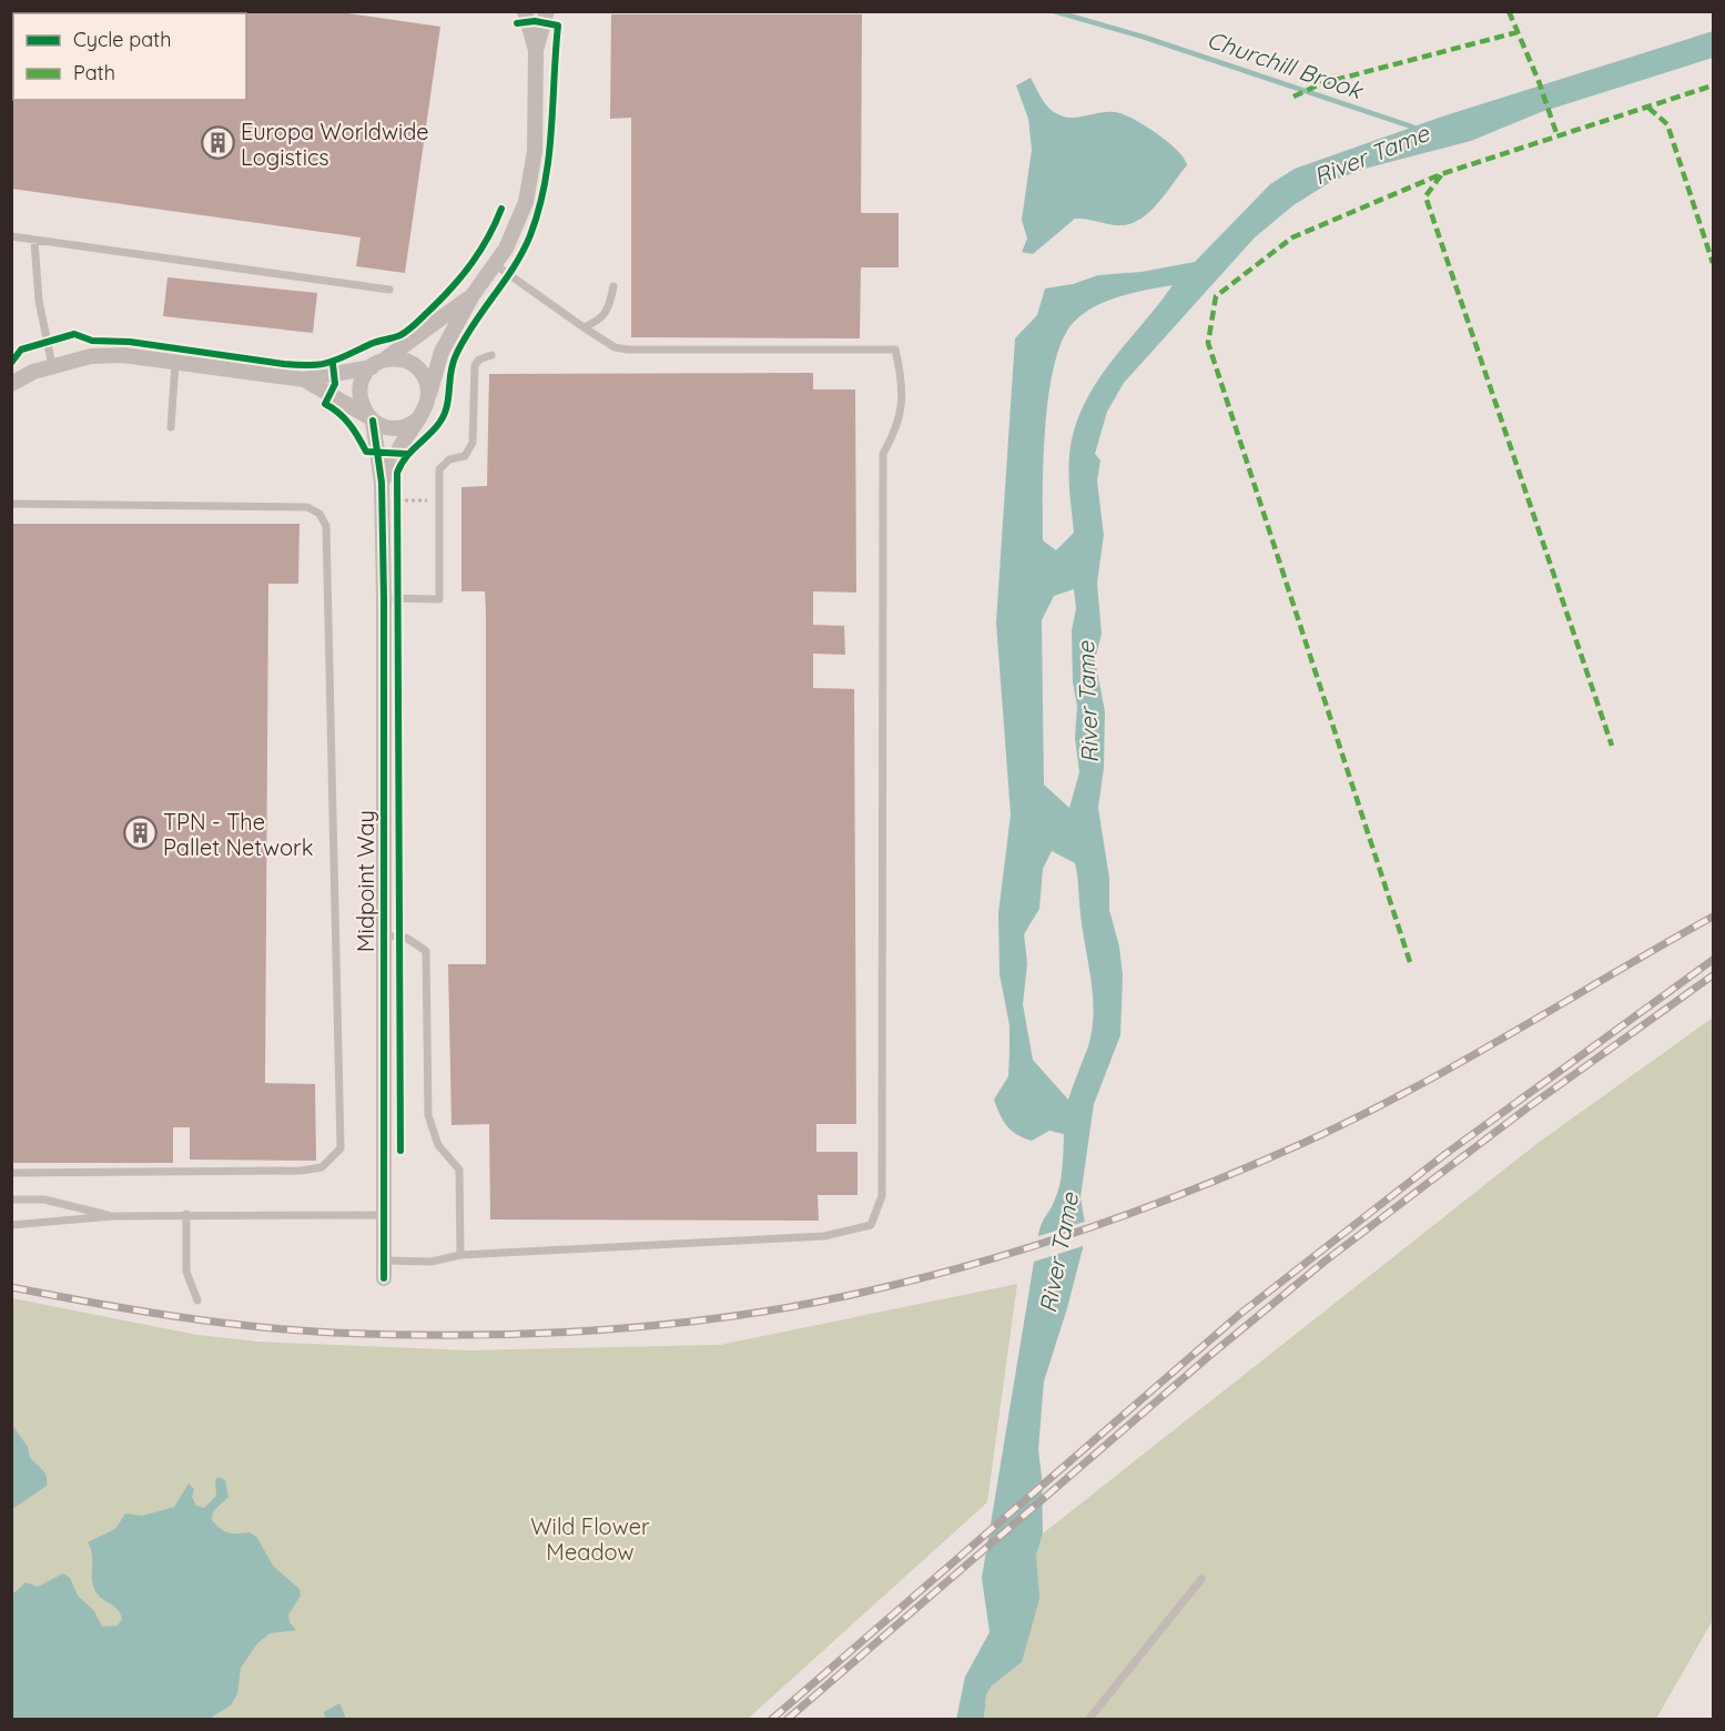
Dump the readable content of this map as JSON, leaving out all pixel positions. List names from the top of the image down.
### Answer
{
  "streets": {
    "street": ["Midpoint Way"]
  },
  "water": ["Churchill Brook", "River Tame"],
  "parks": ["Wild Flower Meadow"],
  "places": {
    "building": ["Europa Worldwide Logistics", "TPN - The Pallet Network"]
  },
  "legend": ["Cycle path", "Path"]
}
